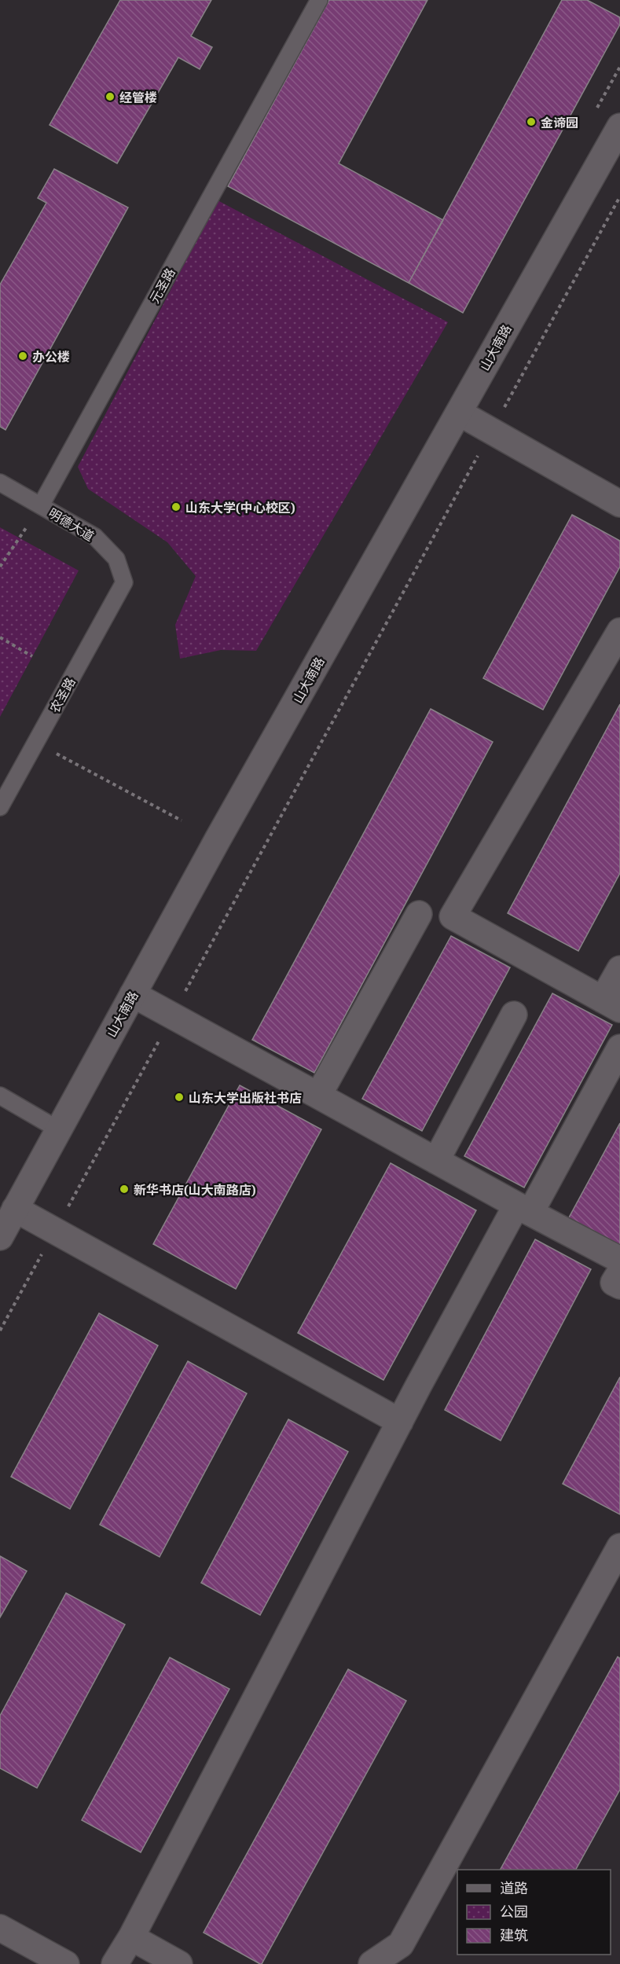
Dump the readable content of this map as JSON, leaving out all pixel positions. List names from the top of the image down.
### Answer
{
  "streets": {
    "street": ["山大南路"],
    "lane": ["元圣路", "明德大道", "农圣路"]
  },
  "crossings": [
    ["元圣路", "明德大道"],
    ["明德大道", "农圣路"]
  ],
  "places": [
    "经管楼",
    "金谛园",
    "办公楼",
    "山东大学(中心校区)",
    "山东大学出版社书店",
    "新华书店(山大南路店)"
  ],
  "legend": ["道路", "公园", "建筑"]
}
